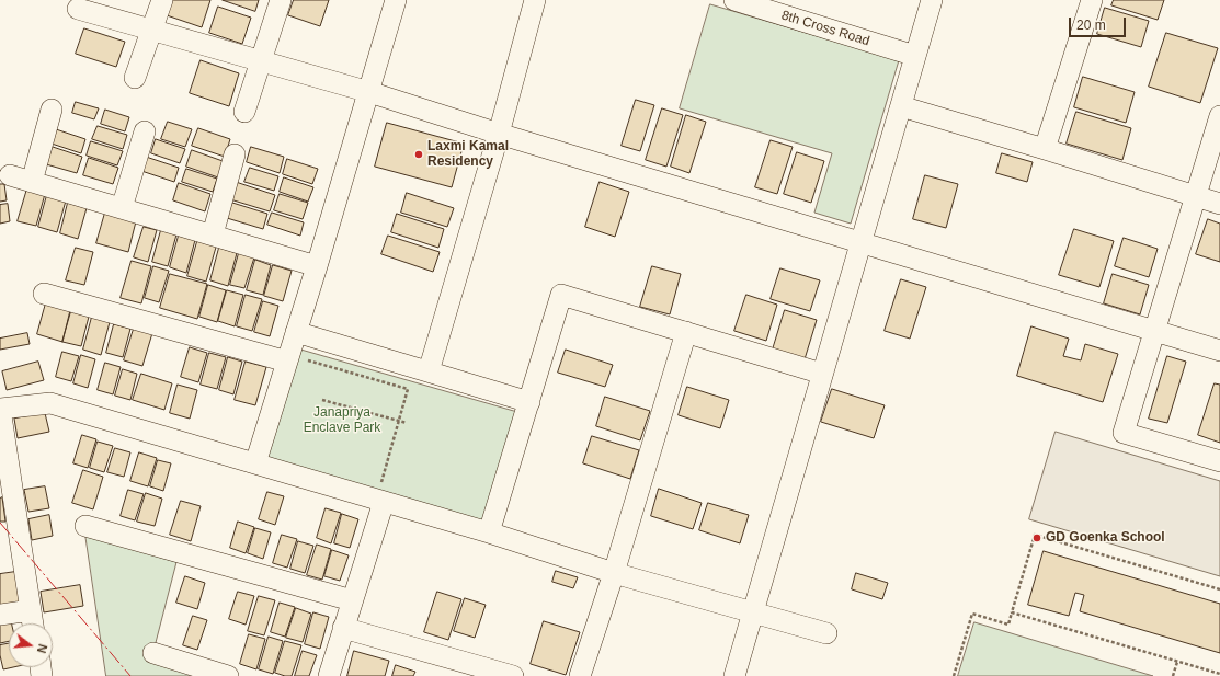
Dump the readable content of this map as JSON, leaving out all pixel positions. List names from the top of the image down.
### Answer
{
  "streets": {
    "street": ["8th Cross Road"]
  },
  "parks": ["Janapriya Enclave Park"],
  "places": ["Laxmi Kamal Residency", "GD Goenka School"],
  "scale_bar": "20 m",
  "north": "right"
}
